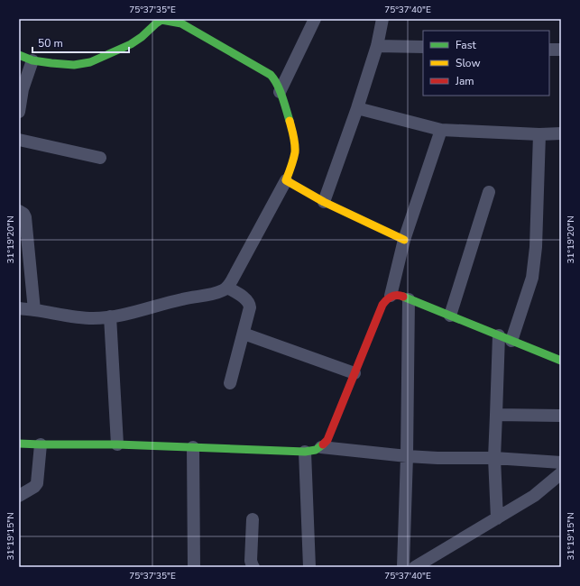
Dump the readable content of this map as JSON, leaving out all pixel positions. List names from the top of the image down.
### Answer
{
  "legend": ["Fast", "Slow", "Jam"],
  "scale_bar": "50 m",
  "coordinates": [
    "75°37'35\"E",
    "75°37'40\"E",
    "31°19'20\"N",
    "31°19'15\"N"
  ]
}
